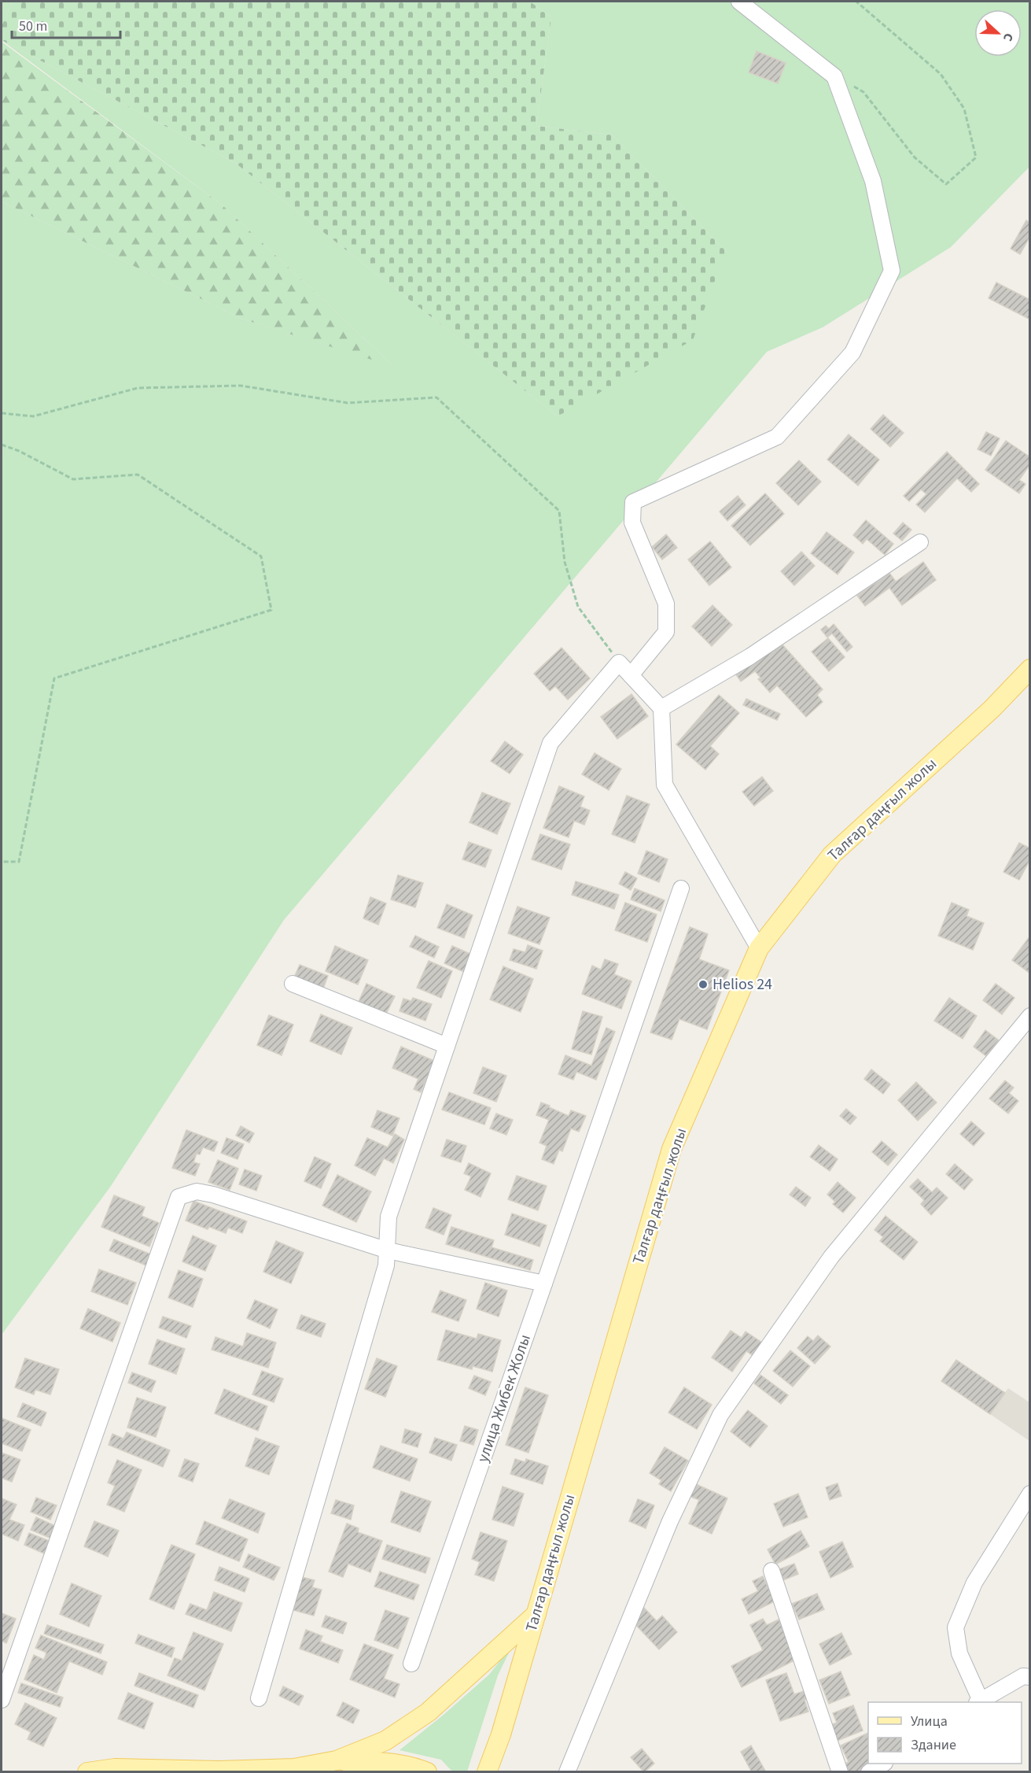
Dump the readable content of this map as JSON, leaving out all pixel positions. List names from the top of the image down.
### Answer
{
  "streets": {
    "main road": ["Талғар даңғыл жолы"],
    "street": ["улица Жибек Жолы"]
  },
  "places": ["Helios 24"],
  "legend": ["Улица", "Здание"],
  "scale_bar": "50 m",
  "north": "right"
}
